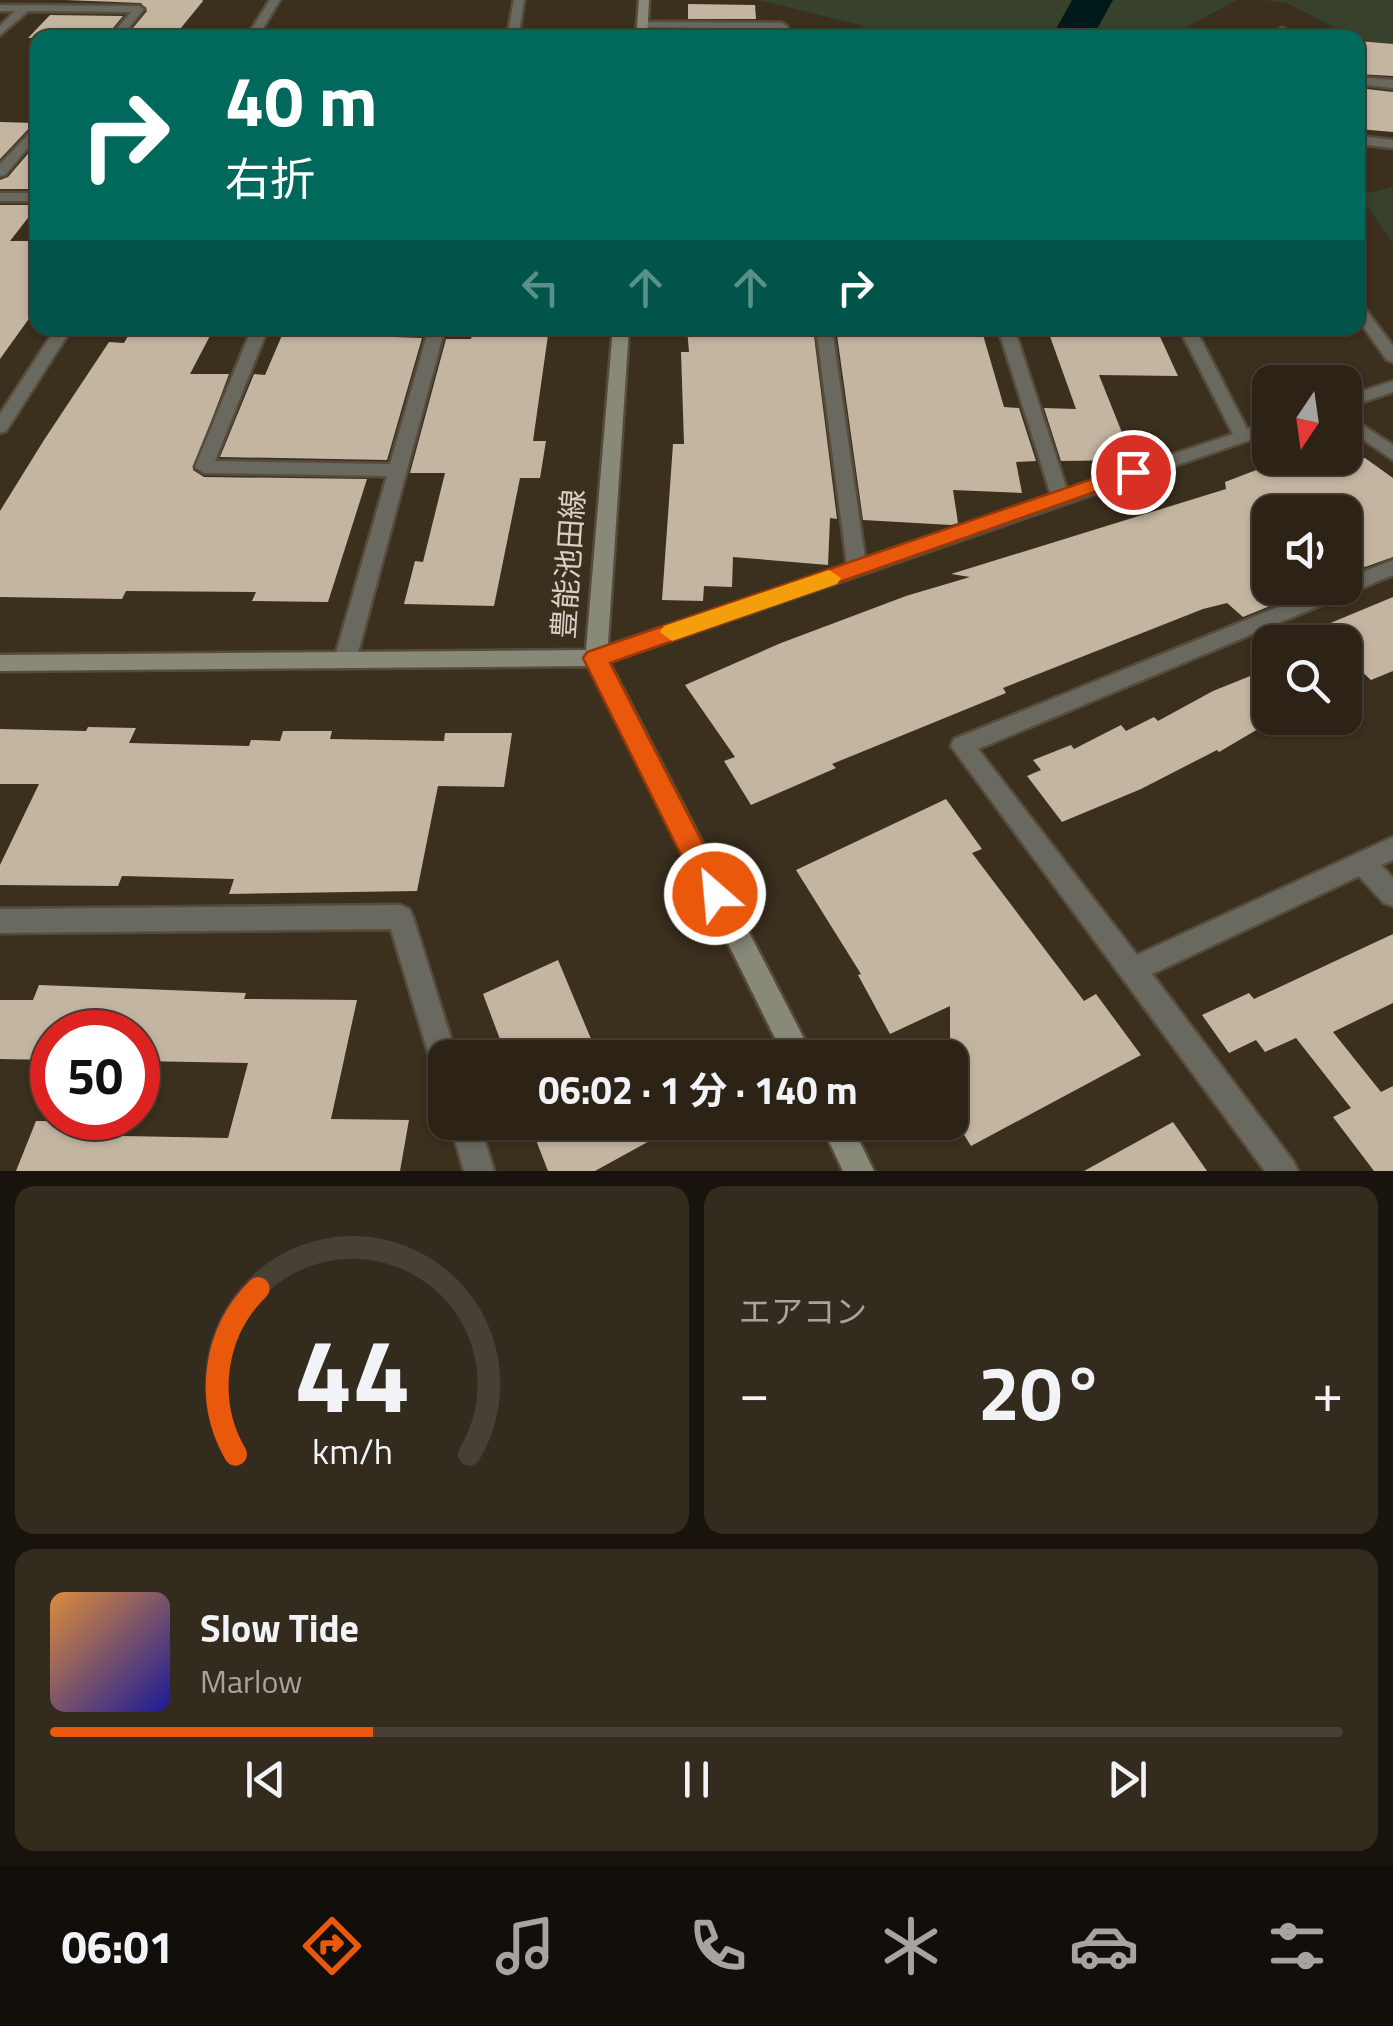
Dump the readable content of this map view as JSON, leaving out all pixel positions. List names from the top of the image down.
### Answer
{
  "streets": {
    "main road": ["豊能池田線"]
  },
  "north": "bottom",
  "page": {
    "turn": ["40 m", "右折"],
    "limit": "50",
    "trip": "06:02 · 1 分 · 140 m",
    "tile": "エアコン",
    "heat": ["−", "20°", "+"],
    "song": ["Slow Tide", "Marlow"],
    "tabs": "06:01",
    "gauge": ["44", "km/h"]
  }
}
